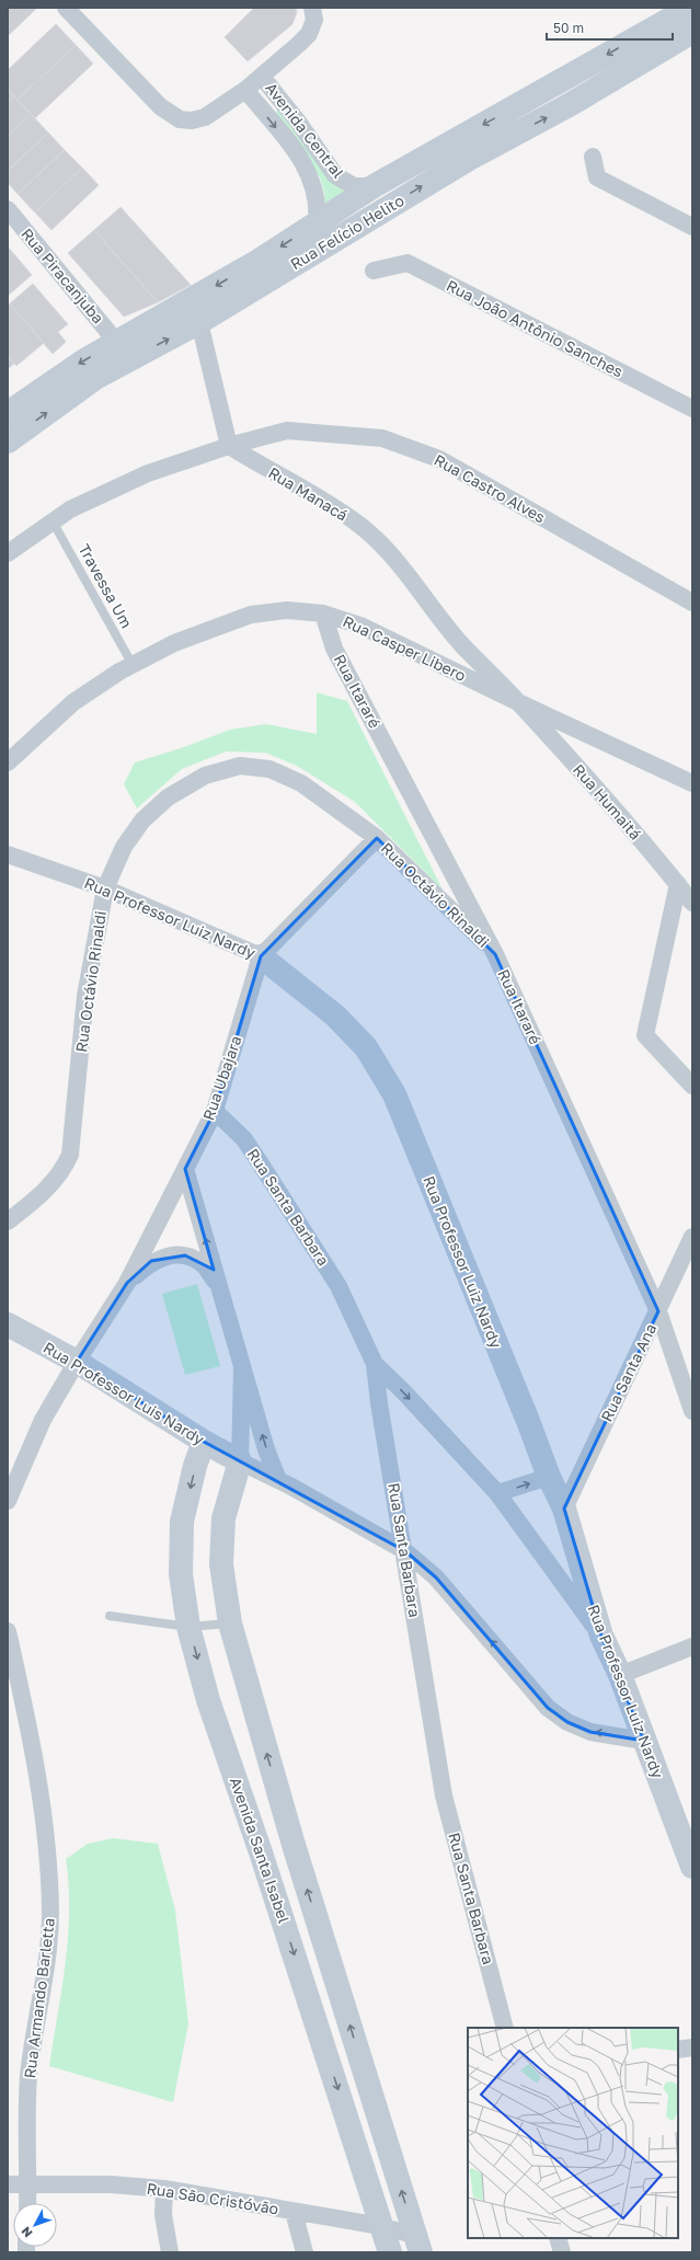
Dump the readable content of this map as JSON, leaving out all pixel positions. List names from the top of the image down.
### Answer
{
  "streets": {
    "main road": [
      "Rua Felício Helito",
      "Rua Professor Luiz Nardy",
      "Rua Professor Luis Nardy",
      "Avenida Santa Isabel"
    ],
    "street": [
      "Avenida Central",
      "Rua Piracanjuba",
      "Rua João Antônio Sanches",
      "Rua Castro Alves",
      "Rua Manacá",
      "Rua Casper Libero",
      "Rua Itararé",
      "Rua Humaitá",
      "Rua Octávio Rinaldi",
      "Rua Ubajara",
      "Rua Santa Barbara",
      "Rua Santa Ana",
      "Rua Armando Barletta",
      "Rua São Cristóvão"
    ],
    "lane": ["Travessa Um"]
  },
  "crossings": [
    ["Avenida Central", "Rua Felício Helito"],
    ["Rua Felício Helito", "Rua Piracanjuba"],
    ["Rua Castro Alves", "Rua Manacá"],
    ["Rua Castro Alves", "Travessa Um"],
    ["Rua Manacá", "Rua Casper Libero"],
    ["Rua Manacá", "Rua Humaitá"],
    ["Travessa Um", "Rua Casper Libero"],
    ["Rua Casper Libero", "Rua Itararé"],
    ["Rua Casper Libero", "Rua Humaitá"],
    ["Rua Itararé", "Rua Octávio Rinaldi"],
    ["Rua Itararé", "Rua Santa Ana"],
    ["Rua Octávio Rinaldi", "Rua Professor Luiz Nardy"],
    ["Rua Octávio Rinaldi", "Rua Ubajara"],
    ["Rua Professor Luiz Nardy", "Rua Ubajara"],
    ["Rua Professor Luiz Nardy", "Rua Santa Ana"],
    ["Rua Ubajara", "Rua Santa Barbara"],
    ["Rua Ubajara", "Rua Professor Luis Nardy"],
    ["Rua Professor Luis Nardy", "Avenida Santa Isabel"],
    ["Avenida Santa Isabel", "Rua São Cristóvão"],
    ["Rua Armando Barletta", "Rua São Cristóvão"]
  ],
  "scale_bar": "50 m",
  "north": "bottom left"
}
